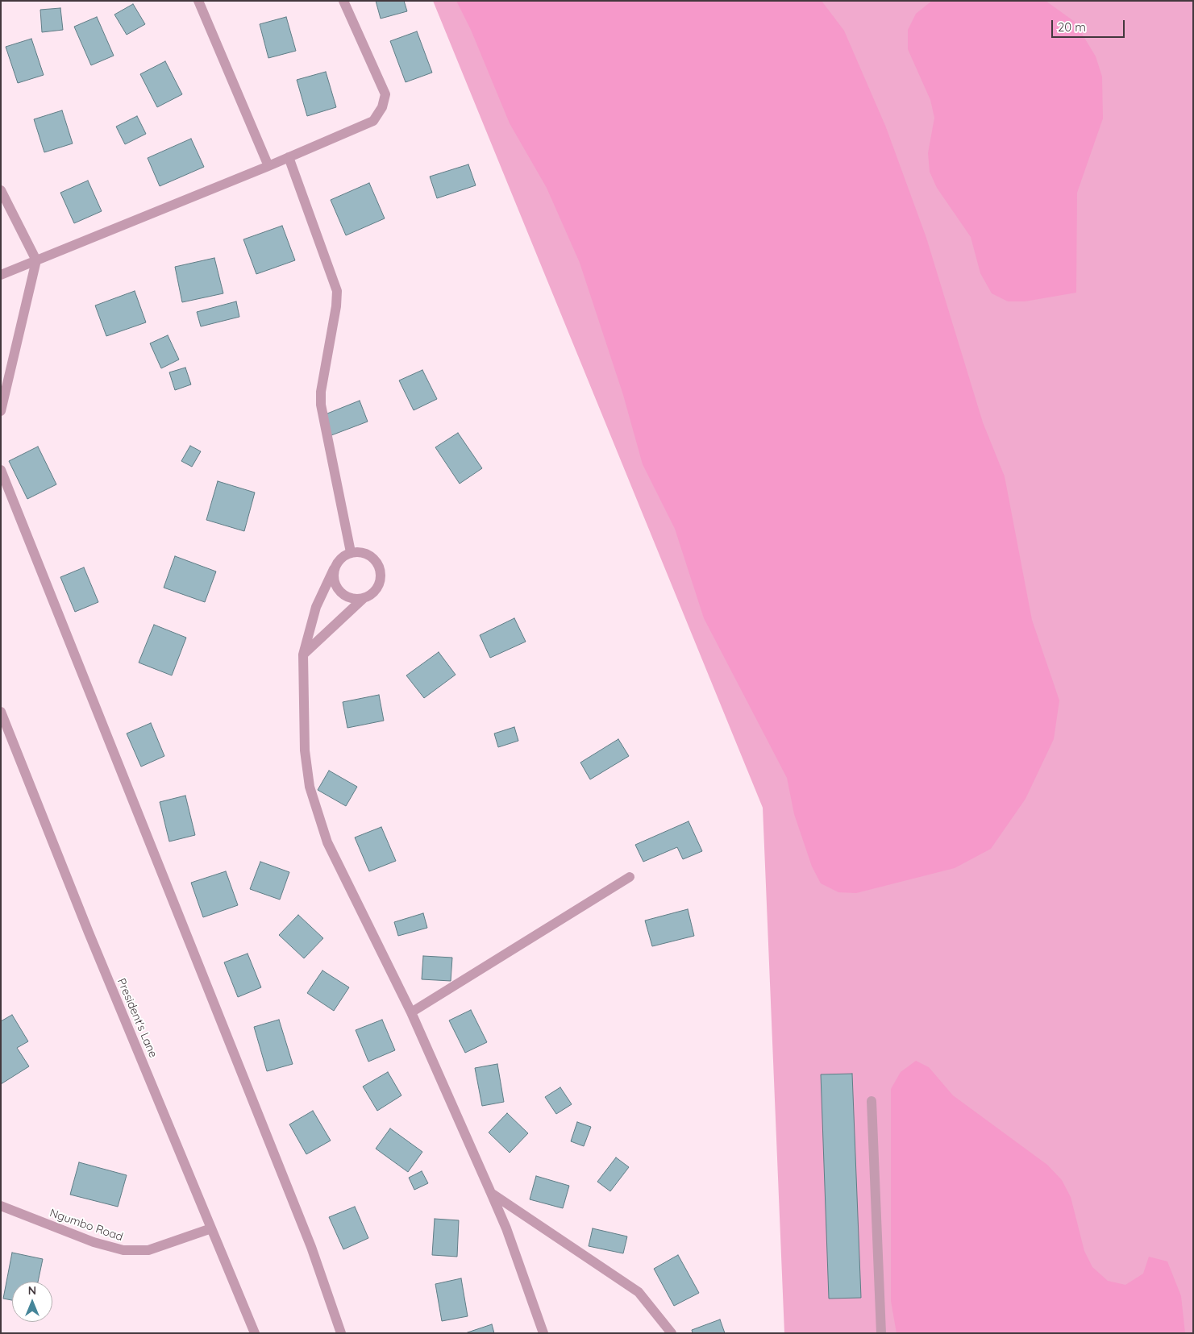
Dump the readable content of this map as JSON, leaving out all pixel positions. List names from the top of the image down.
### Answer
{
  "streets": {
    "street": ["President's Lane", "Ngumbo Road"]
  },
  "crossings": [
    ["President's Lane", "Ngumbo Road"]
  ],
  "scale_bar": "20 m",
  "north": "top"
}
